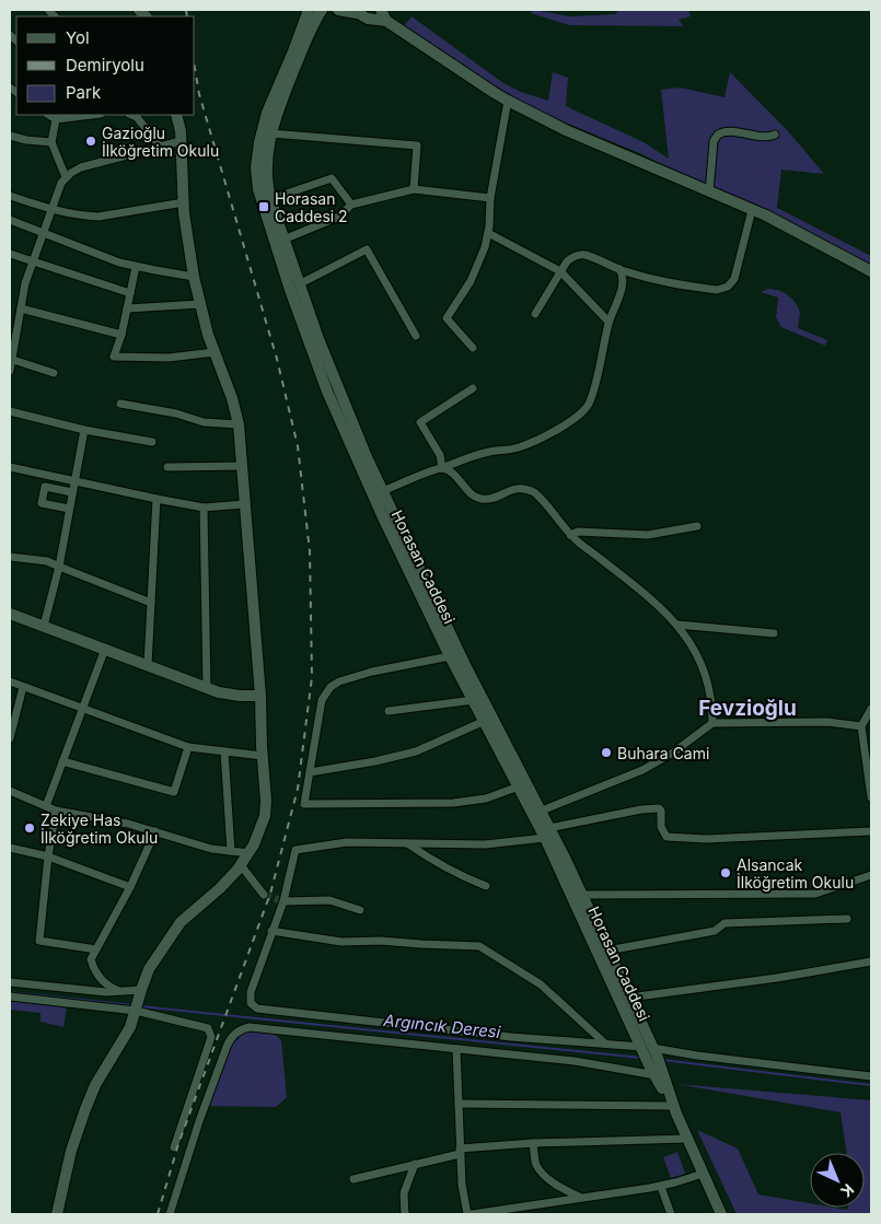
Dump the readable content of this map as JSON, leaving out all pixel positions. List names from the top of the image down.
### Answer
{
  "streets": {
    "street": ["Horasan Caddesi"]
  },
  "districts": ["Fevzioğlu"],
  "water": ["Argıncık Deresi"],
  "places": {
    "other": [
      "Gazioğlu İlköğretim Okulu",
      "Buhara Cami",
      "Zekiye Has İlköğretim Okulu",
      "Alsancak İlköğretim Okulu"
    ],
    "transit": ["Horasan Caddesi 2"]
  },
  "legend": ["Yol", "Demiryolu", "Park"],
  "north": "bottom right"
}
